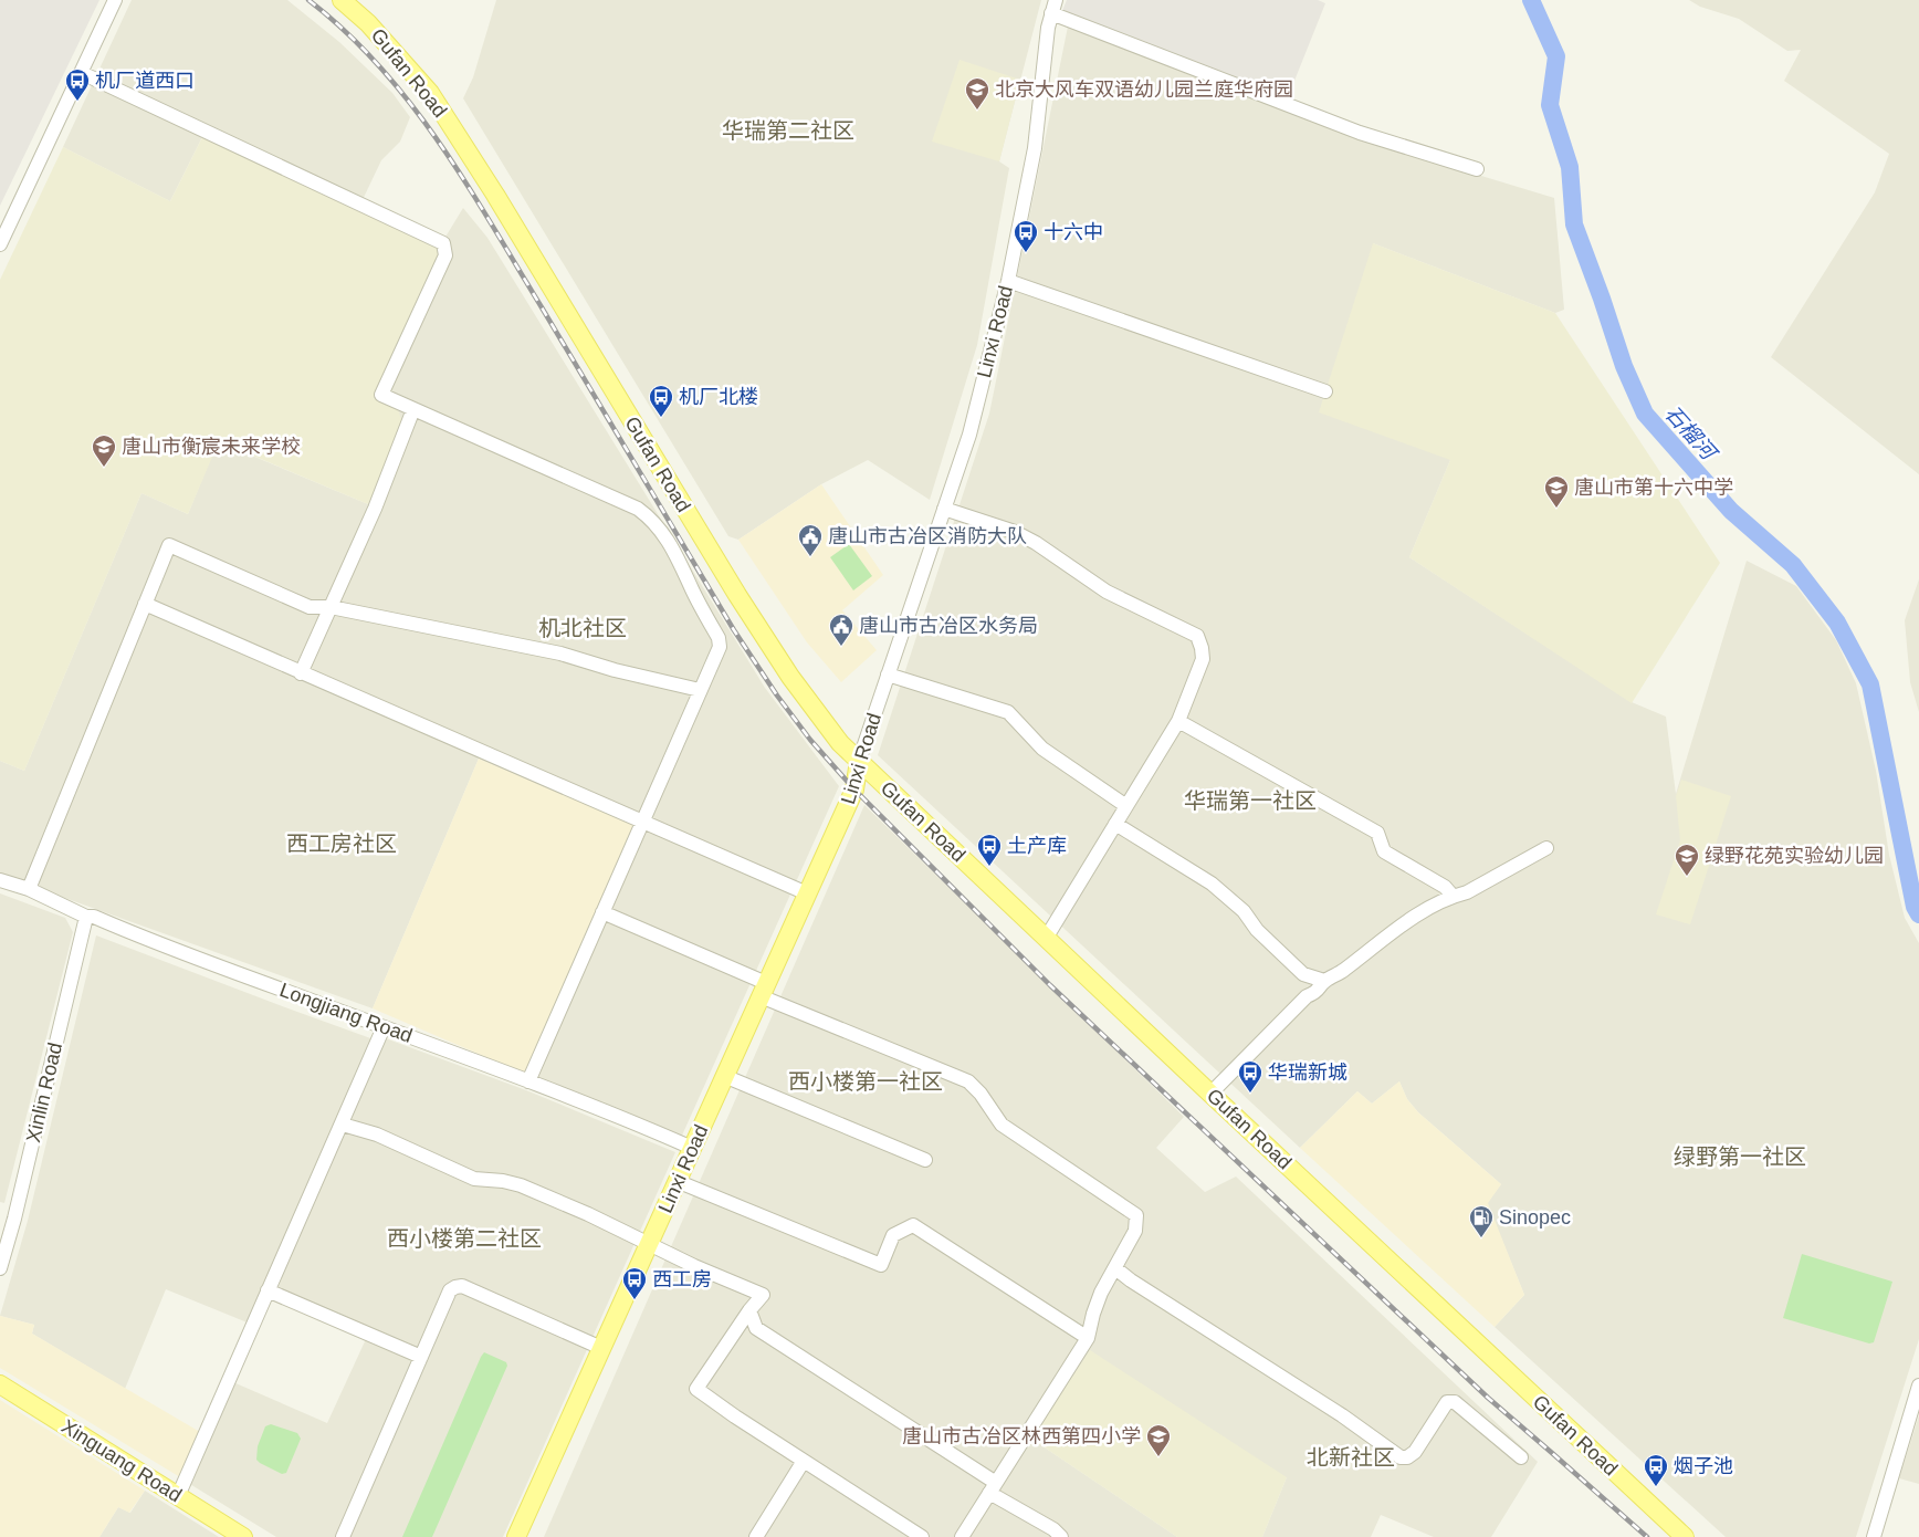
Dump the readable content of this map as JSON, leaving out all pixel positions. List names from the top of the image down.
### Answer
{
  "streets": {
    "main road": ["Gufan Road", "Linxi Road", "Xinguang Road"],
    "street": ["Longjiang Road", "Xinlin Road"]
  },
  "crossings": [
    ["Gufan Road", "Linxi Road"],
    ["Linxi Road", "Longjiang Road"],
    ["Longjiang Road", "Xinlin Road"]
  ],
  "districts": [
    "华瑞第二社区",
    "机北社区",
    "华瑞第一社区",
    "西工房社区",
    "西小楼第一社区",
    "绿野第一社区",
    "西小楼第二社区",
    "北新社区"
  ],
  "water": ["石榴河"],
  "places": {
    "bus stop": [
      "机厂道西口",
      "十六中",
      "机厂北楼",
      "土产库",
      "华瑞新城",
      "西工房",
      "烟子池"
    ],
    "school or university": [
      "北京大风车双语幼儿园兰庭华府园",
      "唐山市衡宸未来学校",
      "唐山市第十六中学",
      "绿野花苑实验幼儿园",
      "唐山市古冶区林西第四小学"
    ],
    "public building": ["唐山市古冶区消防大队", "唐山市古冶区水务局"],
    "fuel station": ["Sinopec"]
  }
}
